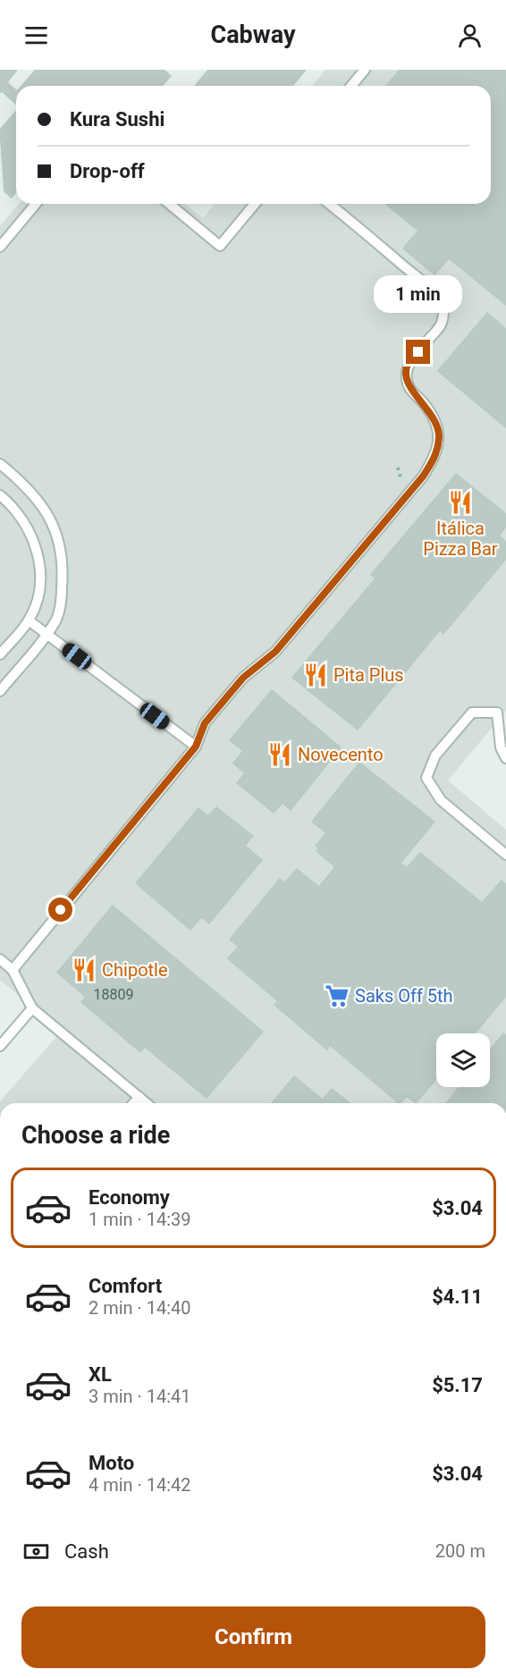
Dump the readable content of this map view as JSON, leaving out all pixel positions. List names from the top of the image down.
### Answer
{
  "places": {
    "restaurant": [
      "Itálica Pizza Bar",
      "Pita Plus",
      "Novecento",
      "Chipotle"
    ],
    "supermarket": ["Saks Off 5th"]
  },
  "house_numbers": ["18809"],
  "page": {
    "header": "Cabway",
    "banner": ["Kura Sushi", "Drop-off"],
    "bubble": "1 min",
    "heading": "Choose a ride",
    "list": [
      {
        "name": "Economy",
        "note": "1 min · 14:39",
        "value": "$3.04"
      },
      {
        "name": "Comfort",
        "note": "2 min · 14:40",
        "value": "$4.11"
      },
      {
        "name": "XL",
        "note": "3 min · 14:41",
        "value": "$5.17"
      },
      {
        "name": "Moto",
        "note": "4 min · 14:42",
        "value": "$3.04"
      }
    ],
    "pay": ["Cash", "200 m"],
    "buttons": "Confirm"
  }
}
